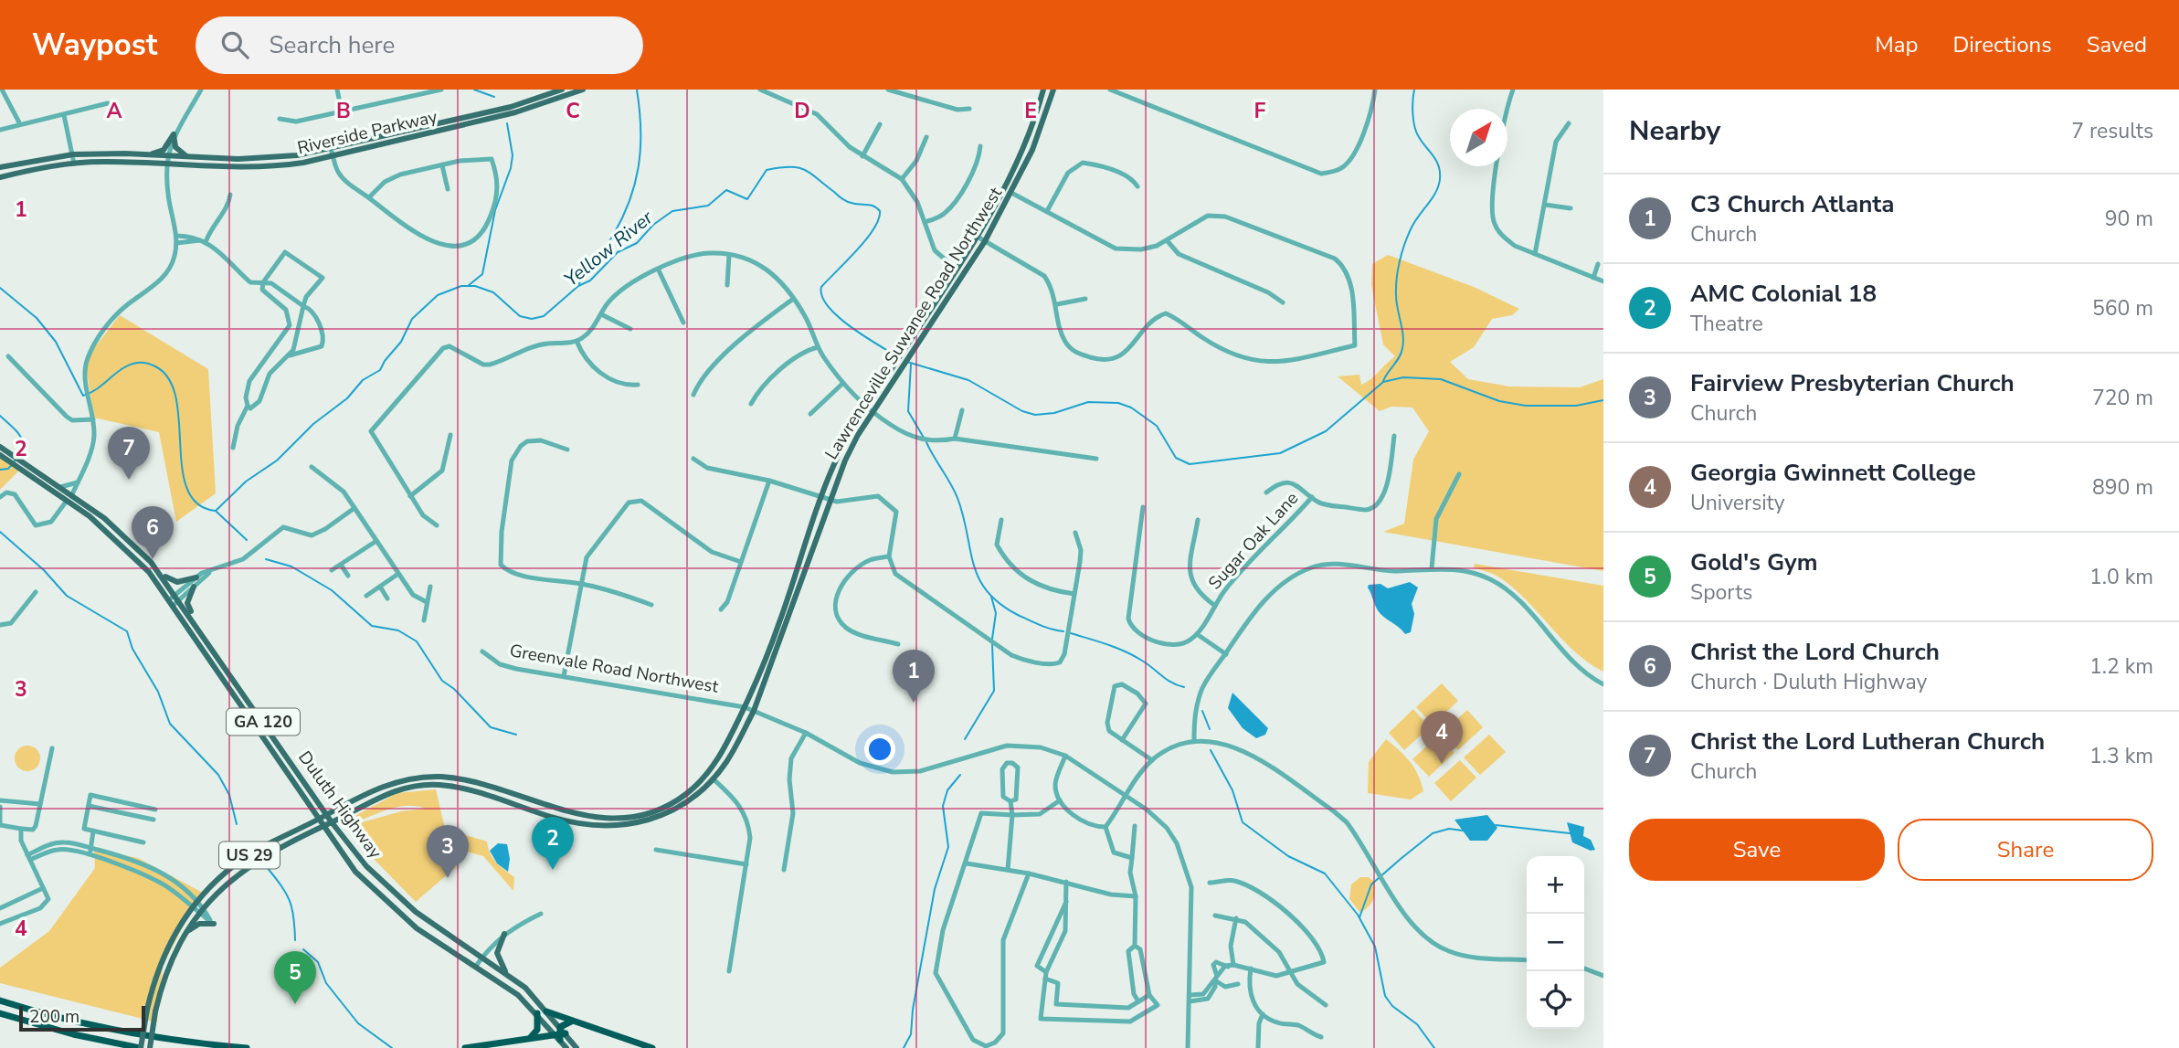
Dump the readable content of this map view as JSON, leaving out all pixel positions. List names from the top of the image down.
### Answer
{
  "streets": {
    "main road": [
      "Riverside Parkway",
      "Lawrenceville Suwanee Road Northwest",
      "GA 120",
      "Duluth Highway",
      "US 29"
    ],
    "street": ["Sugar Oak Lane", "Greenvale Road Northwest"]
  },
  "crossings": [
    ["Lawrenceville Suwanee Road Northwest", "Greenvale Road Northwest"],
    ["Lawrenceville Suwanee Road Northwest", "Duluth Highway"],
    ["Lawrenceville Suwanee Road Northwest", "US 29"],
    ["Duluth Highway", "US 29"]
  ],
  "water": ["Yellow River"],
  "scale_bar": "200 m",
  "north": "top right",
  "page": {
    "header": "Waypost",
    "search": "Search here",
    "nav": ["Map", "Directions", "Saved"],
    "heading": ["Nearby", "7 results"],
    "list": [
      {
        "mark": "1",
        "name": "C3 Church Atlanta",
        "note": "Church",
        "value": "90 m"
      },
      {
        "mark": "2",
        "name": "AMC Colonial 18",
        "note": "Theatre",
        "value": "560 m"
      },
      {
        "mark": "3",
        "name": "Fairview Presbyterian Church",
        "note": "Church",
        "value": "720 m"
      },
      {
        "mark": "4",
        "name": "Georgia Gwinnett College",
        "note": "University",
        "value": "890 m"
      },
      {
        "mark": "5",
        "name": "Gold's Gym",
        "note": "Sports",
        "value": "1.0 km"
      },
      {
        "mark": "6",
        "name": "Christ the Lord Church",
        "note": "Church · Duluth Highway",
        "value": "1.2 km"
      },
      {
        "mark": "7",
        "name": "Christ the Lord Lutheran Church",
        "note": "Church",
        "value": "1.3 km"
      }
    ],
    "pins": [
      "7",
      "6",
      "1",
      "4",
      "2",
      "3",
      "5"
    ],
    "buttons": ["Save", "Share"],
    "map_buttons": ["+", "−"],
    "scale": "200 m"
  },
  "grid": {
    "columns": [
      "A",
      "B",
      "C",
      "D",
      "E",
      "F"
    ],
    "rows": [
      "1",
      "2",
      "3",
      "4"
    ]
  }
}
